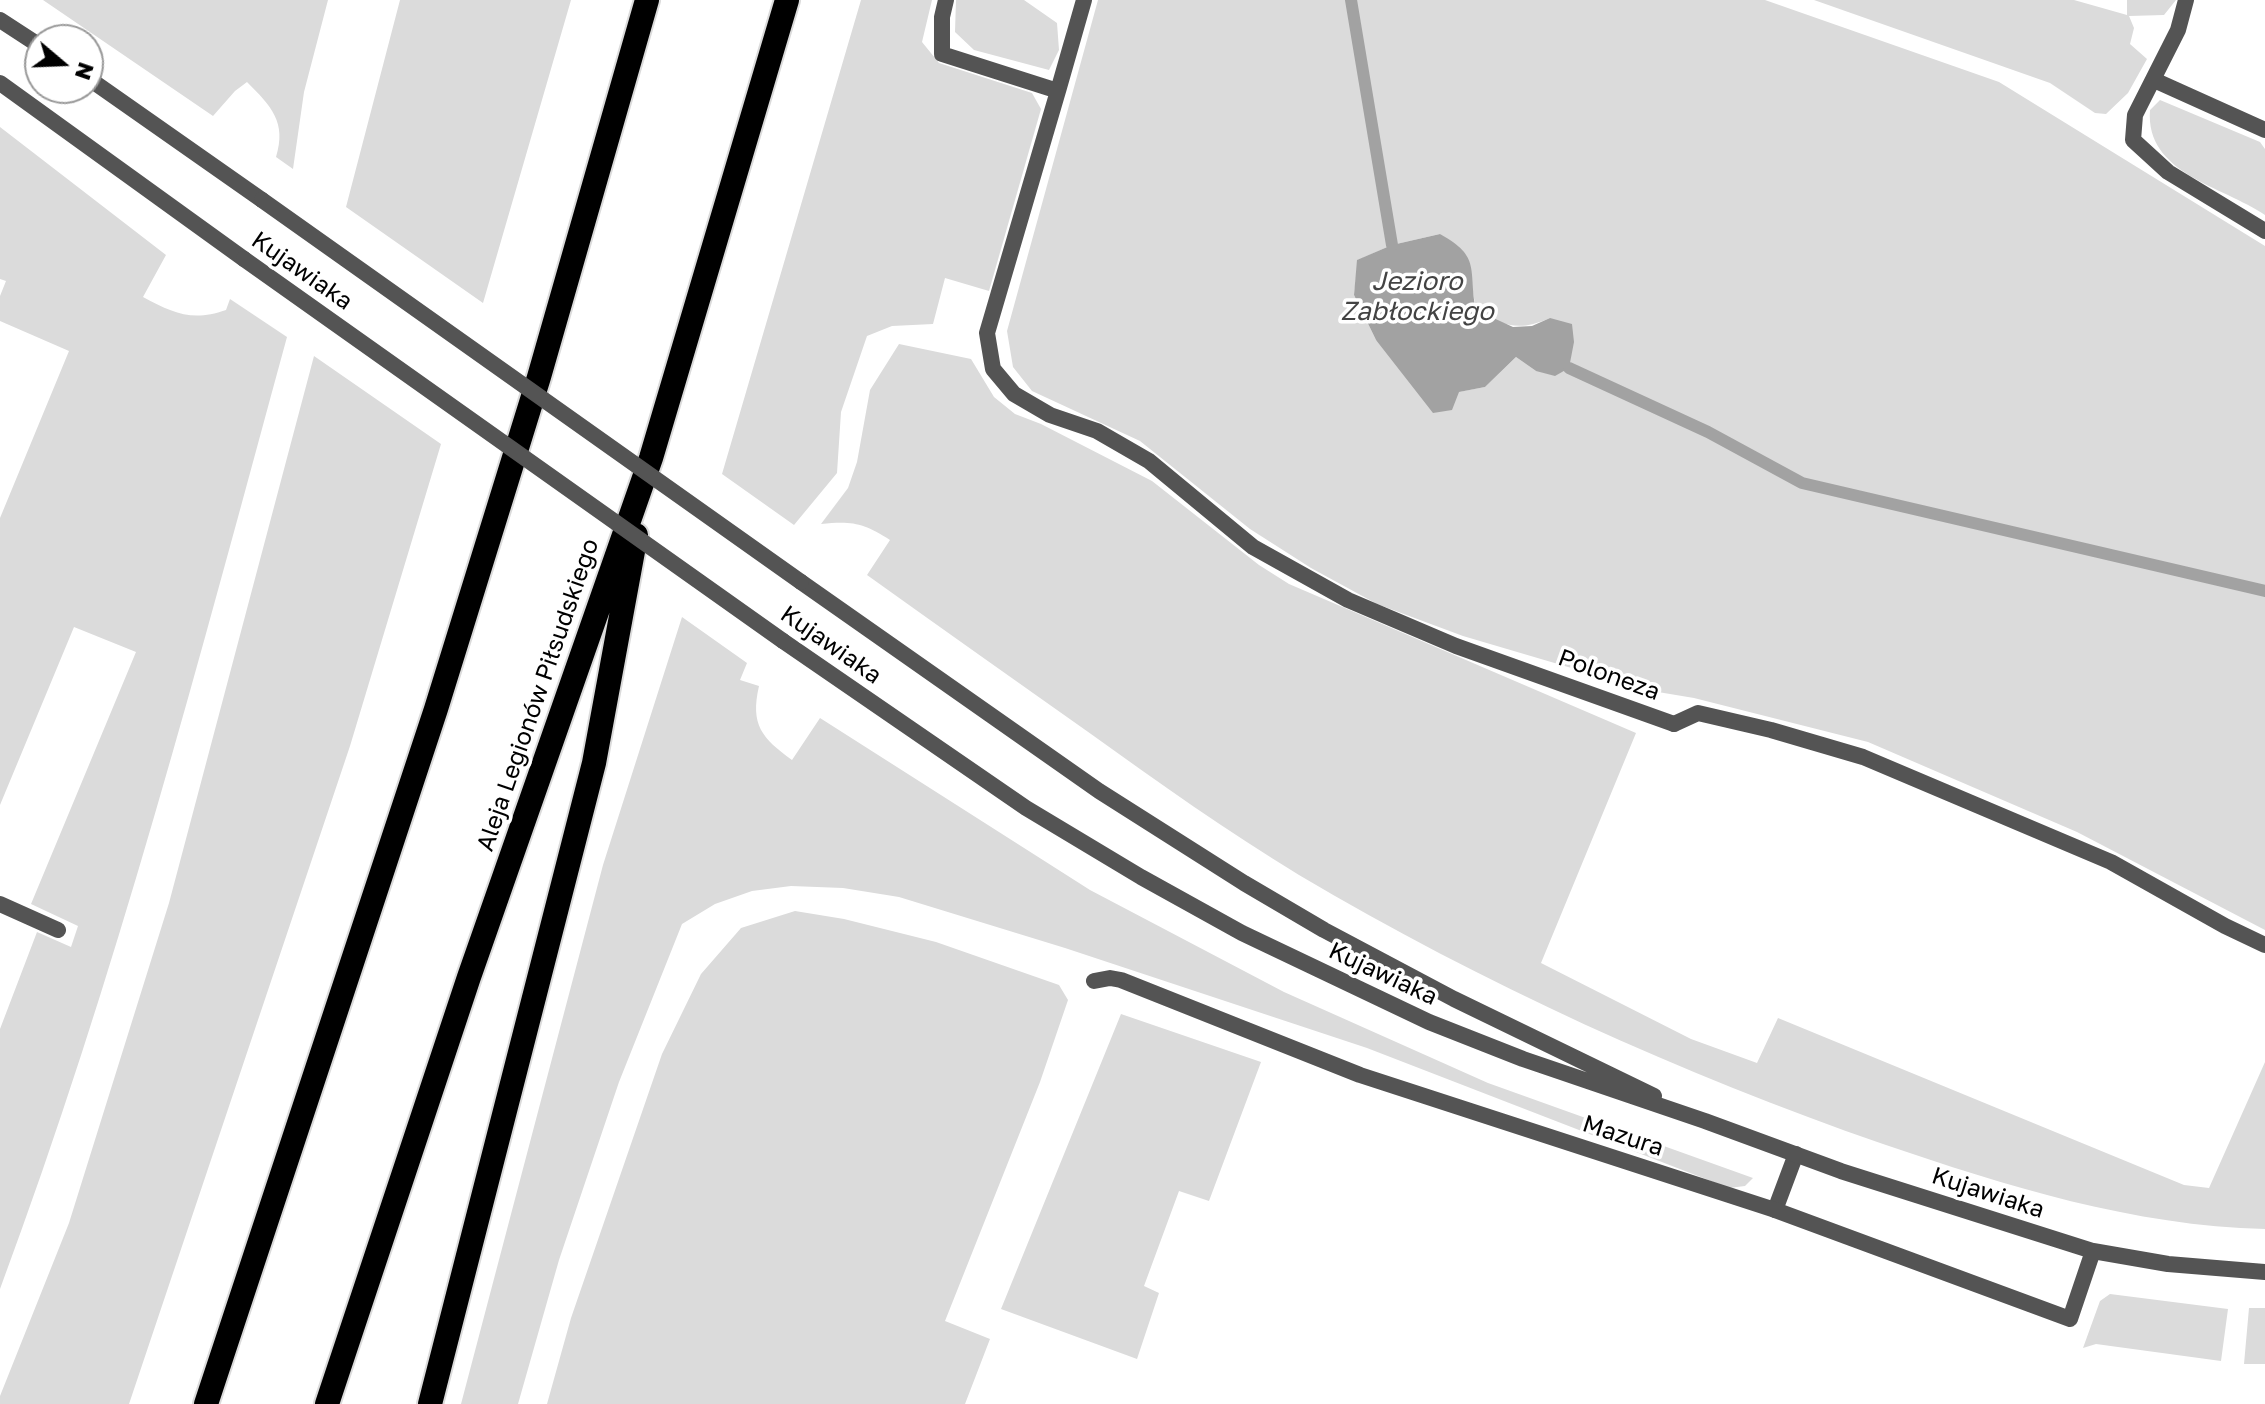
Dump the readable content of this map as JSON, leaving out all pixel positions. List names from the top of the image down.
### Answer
{
  "streets": {
    "highway": ["Aleja Legionów Piłsudskiego"],
    "street": ["Kujawiaka", "Poloneza", "Mazura"]
  },
  "crossings": [
    ["Kujawiaka", "Mazura"]
  ],
  "water": ["Jezioro Zabłockiego"],
  "north": "right"
}
